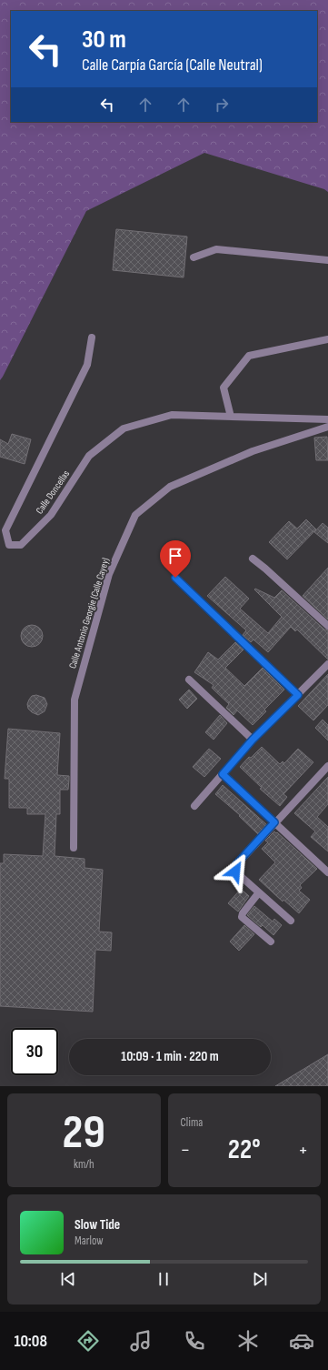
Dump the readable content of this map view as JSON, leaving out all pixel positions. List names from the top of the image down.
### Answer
{
  "streets": {
    "street": ["Calle Doncellas", "Calle Antonio Georgie (Calle Cayey)"]
  },
  "page": {
    "turn": ["30 m", "Calle Carpía García (Calle Neutral)"],
    "limit": "30",
    "trip": "10:09 · 1 min · 220 m",
    "tile": [
      ["29", "km/h"],
      "Clima"
    ],
    "heat": ["−", "22°", "+"],
    "song": ["Slow Tide", "Marlow"],
    "tabs": "10:08"
  }
}
